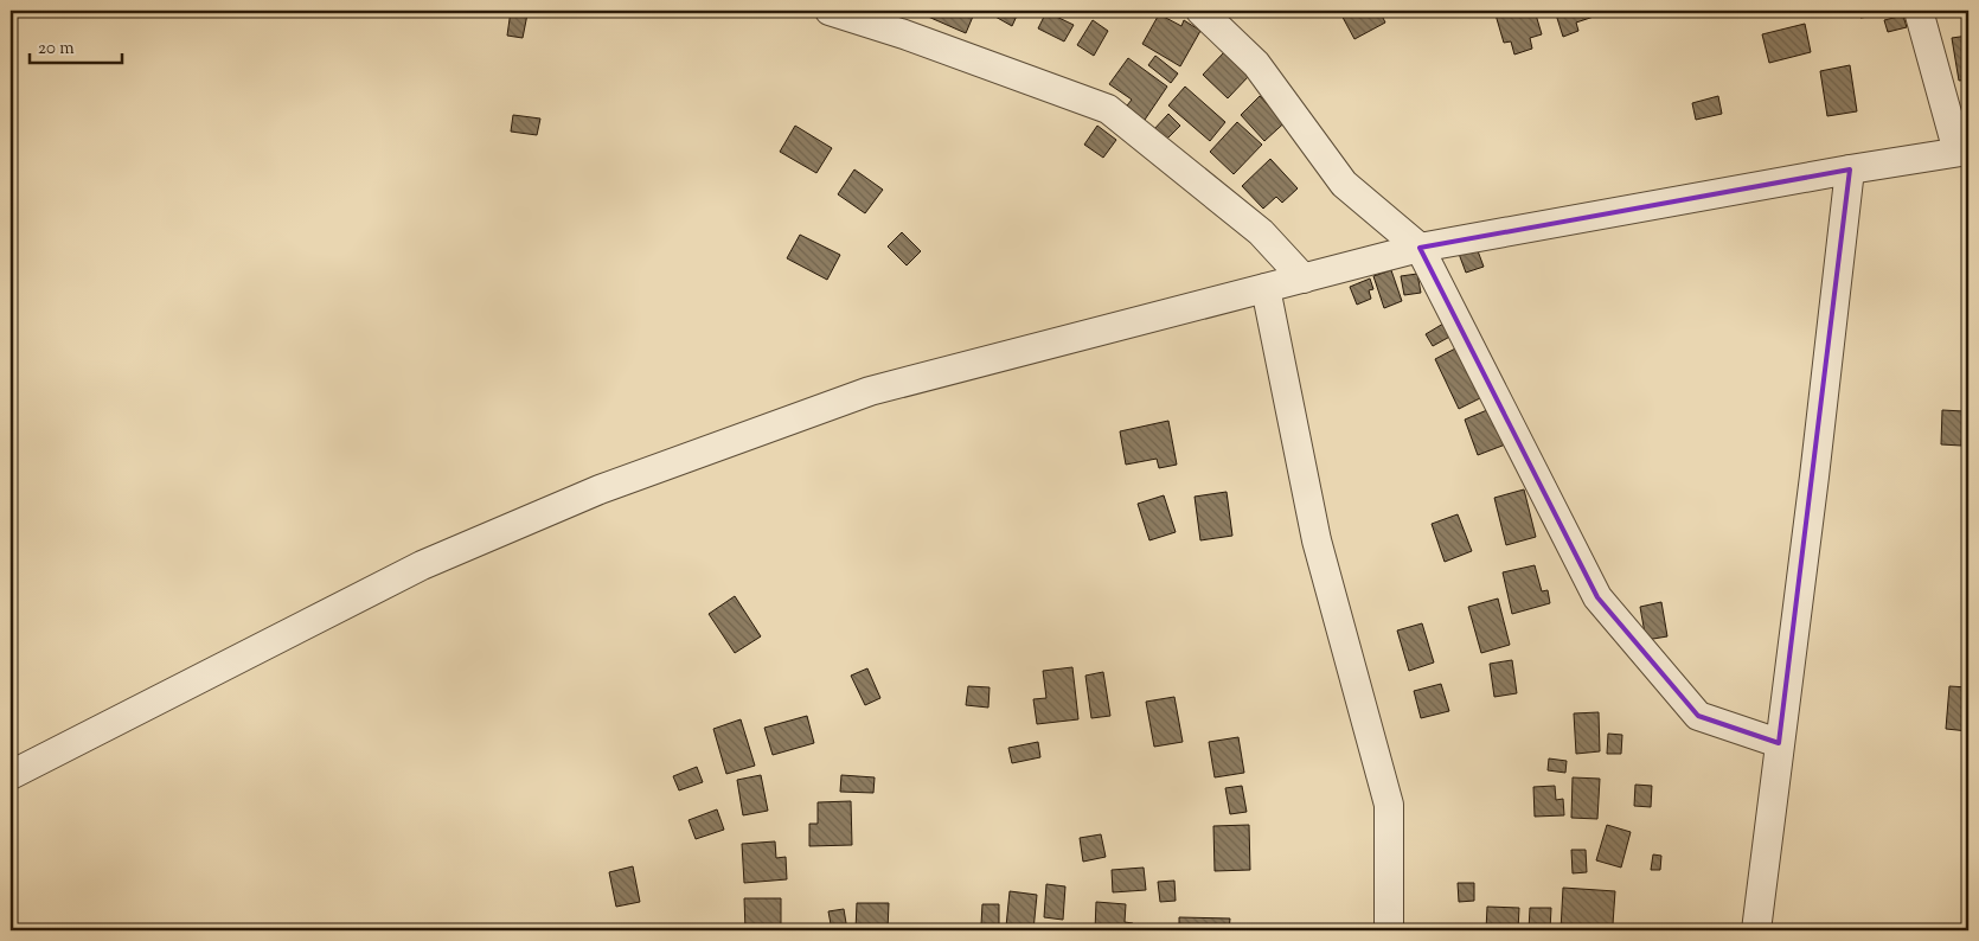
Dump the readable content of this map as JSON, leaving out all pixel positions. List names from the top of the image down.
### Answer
{
  "scale_bar": "20 m"
}
